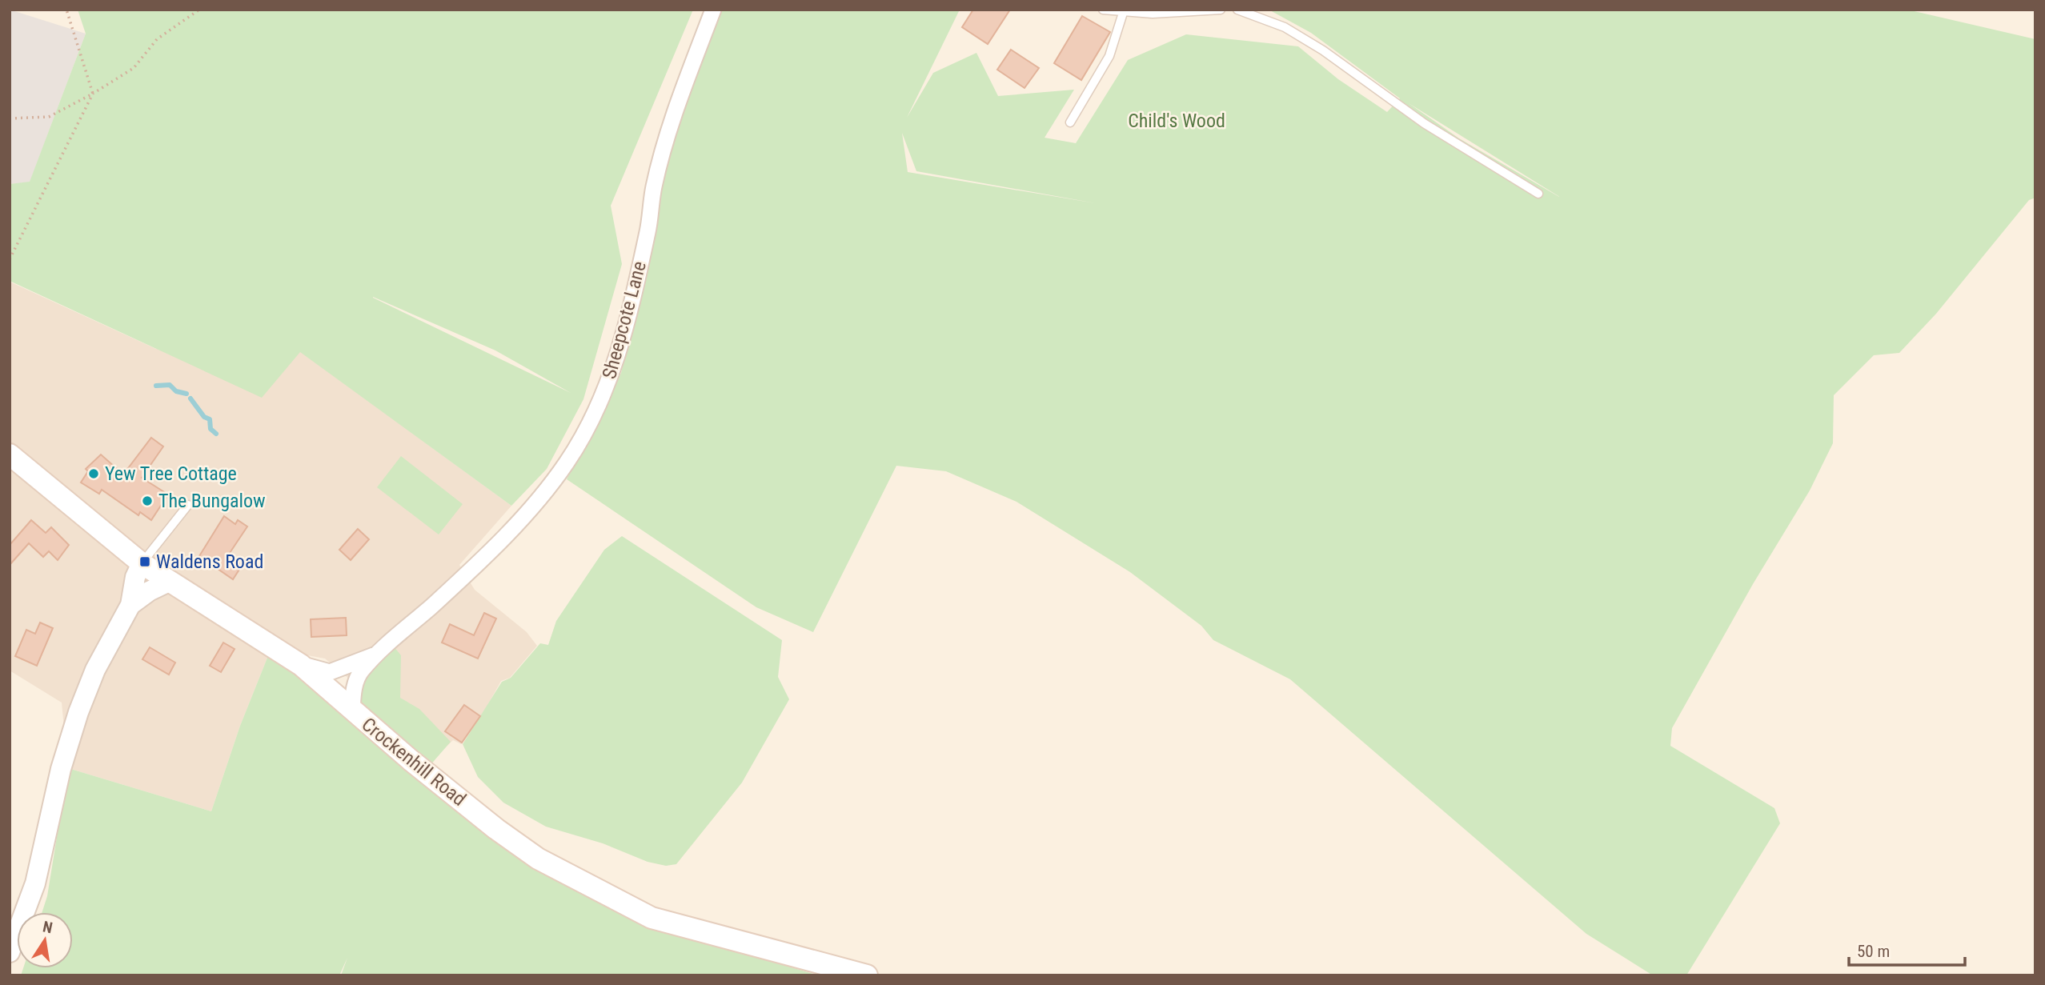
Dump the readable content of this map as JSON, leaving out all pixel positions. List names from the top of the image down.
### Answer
{
  "streets": {
    "main road": ["Crockenhill Road"],
    "street": ["Sheepcote Lane"]
  },
  "crossings": [
    ["Sheepcote Lane", "Crockenhill Road"]
  ],
  "parks": ["Child's Wood"],
  "places": {
    "other": ["Yew Tree Cottage", "The Bungalow"],
    "transit": ["Waldens Road"]
  },
  "scale_bar": "50 m",
  "north": "top"
}
